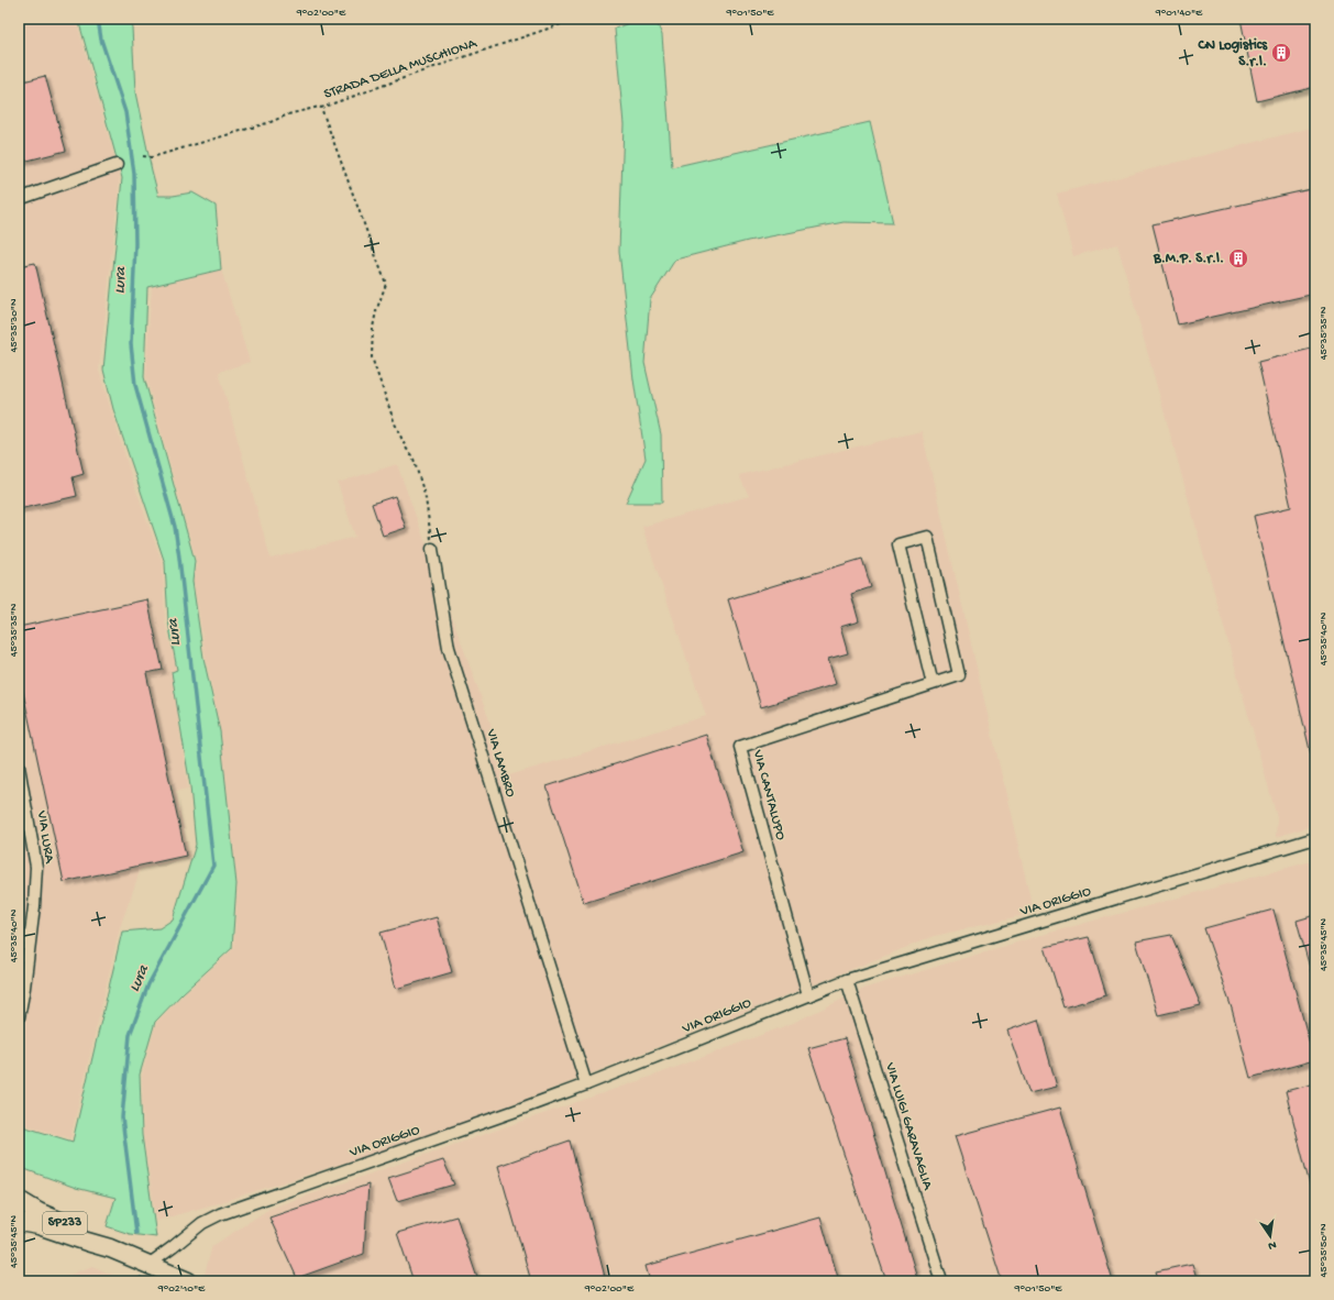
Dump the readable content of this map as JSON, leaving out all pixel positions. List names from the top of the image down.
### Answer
{
  "streets": {
    "main road": ["SP233"],
    "street": [
      "VIA LAMBRO",
      "VIA CANTALUPO",
      "VIA LURA",
      "VIA ORIGGIO",
      "VIA LUIGI GARAVAGLIA"
    ],
    "path": ["STRADA DELLA MUSCHIONA"]
  },
  "crossings": [
    ["STRADA DELLA MUSCHIONA", "VIA LAMBRO"],
    ["VIA LAMBRO", "VIA ORIGGIO"],
    ["VIA CANTALUPO", "VIA ORIGGIO"],
    ["VIA ORIGGIO", "VIA LUIGI GARAVAGLIA"],
    ["VIA ORIGGIO", "SP233"]
  ],
  "water": ["Lura"],
  "places": {
    "building": ["CN Logistics S.r.l.", "B.M.P. S.r.l."]
  },
  "north": "bottom",
  "coordinates": [
    "9°02'00\"E",
    "9°01'50\"E",
    "9°01'40\"E",
    "45°35'30\"N",
    "45°35'35\"N",
    "45°35'40\"N",
    "45°35'45\"N",
    "45°35'50\"N",
    "9°02'10\"E"
  ]
}
